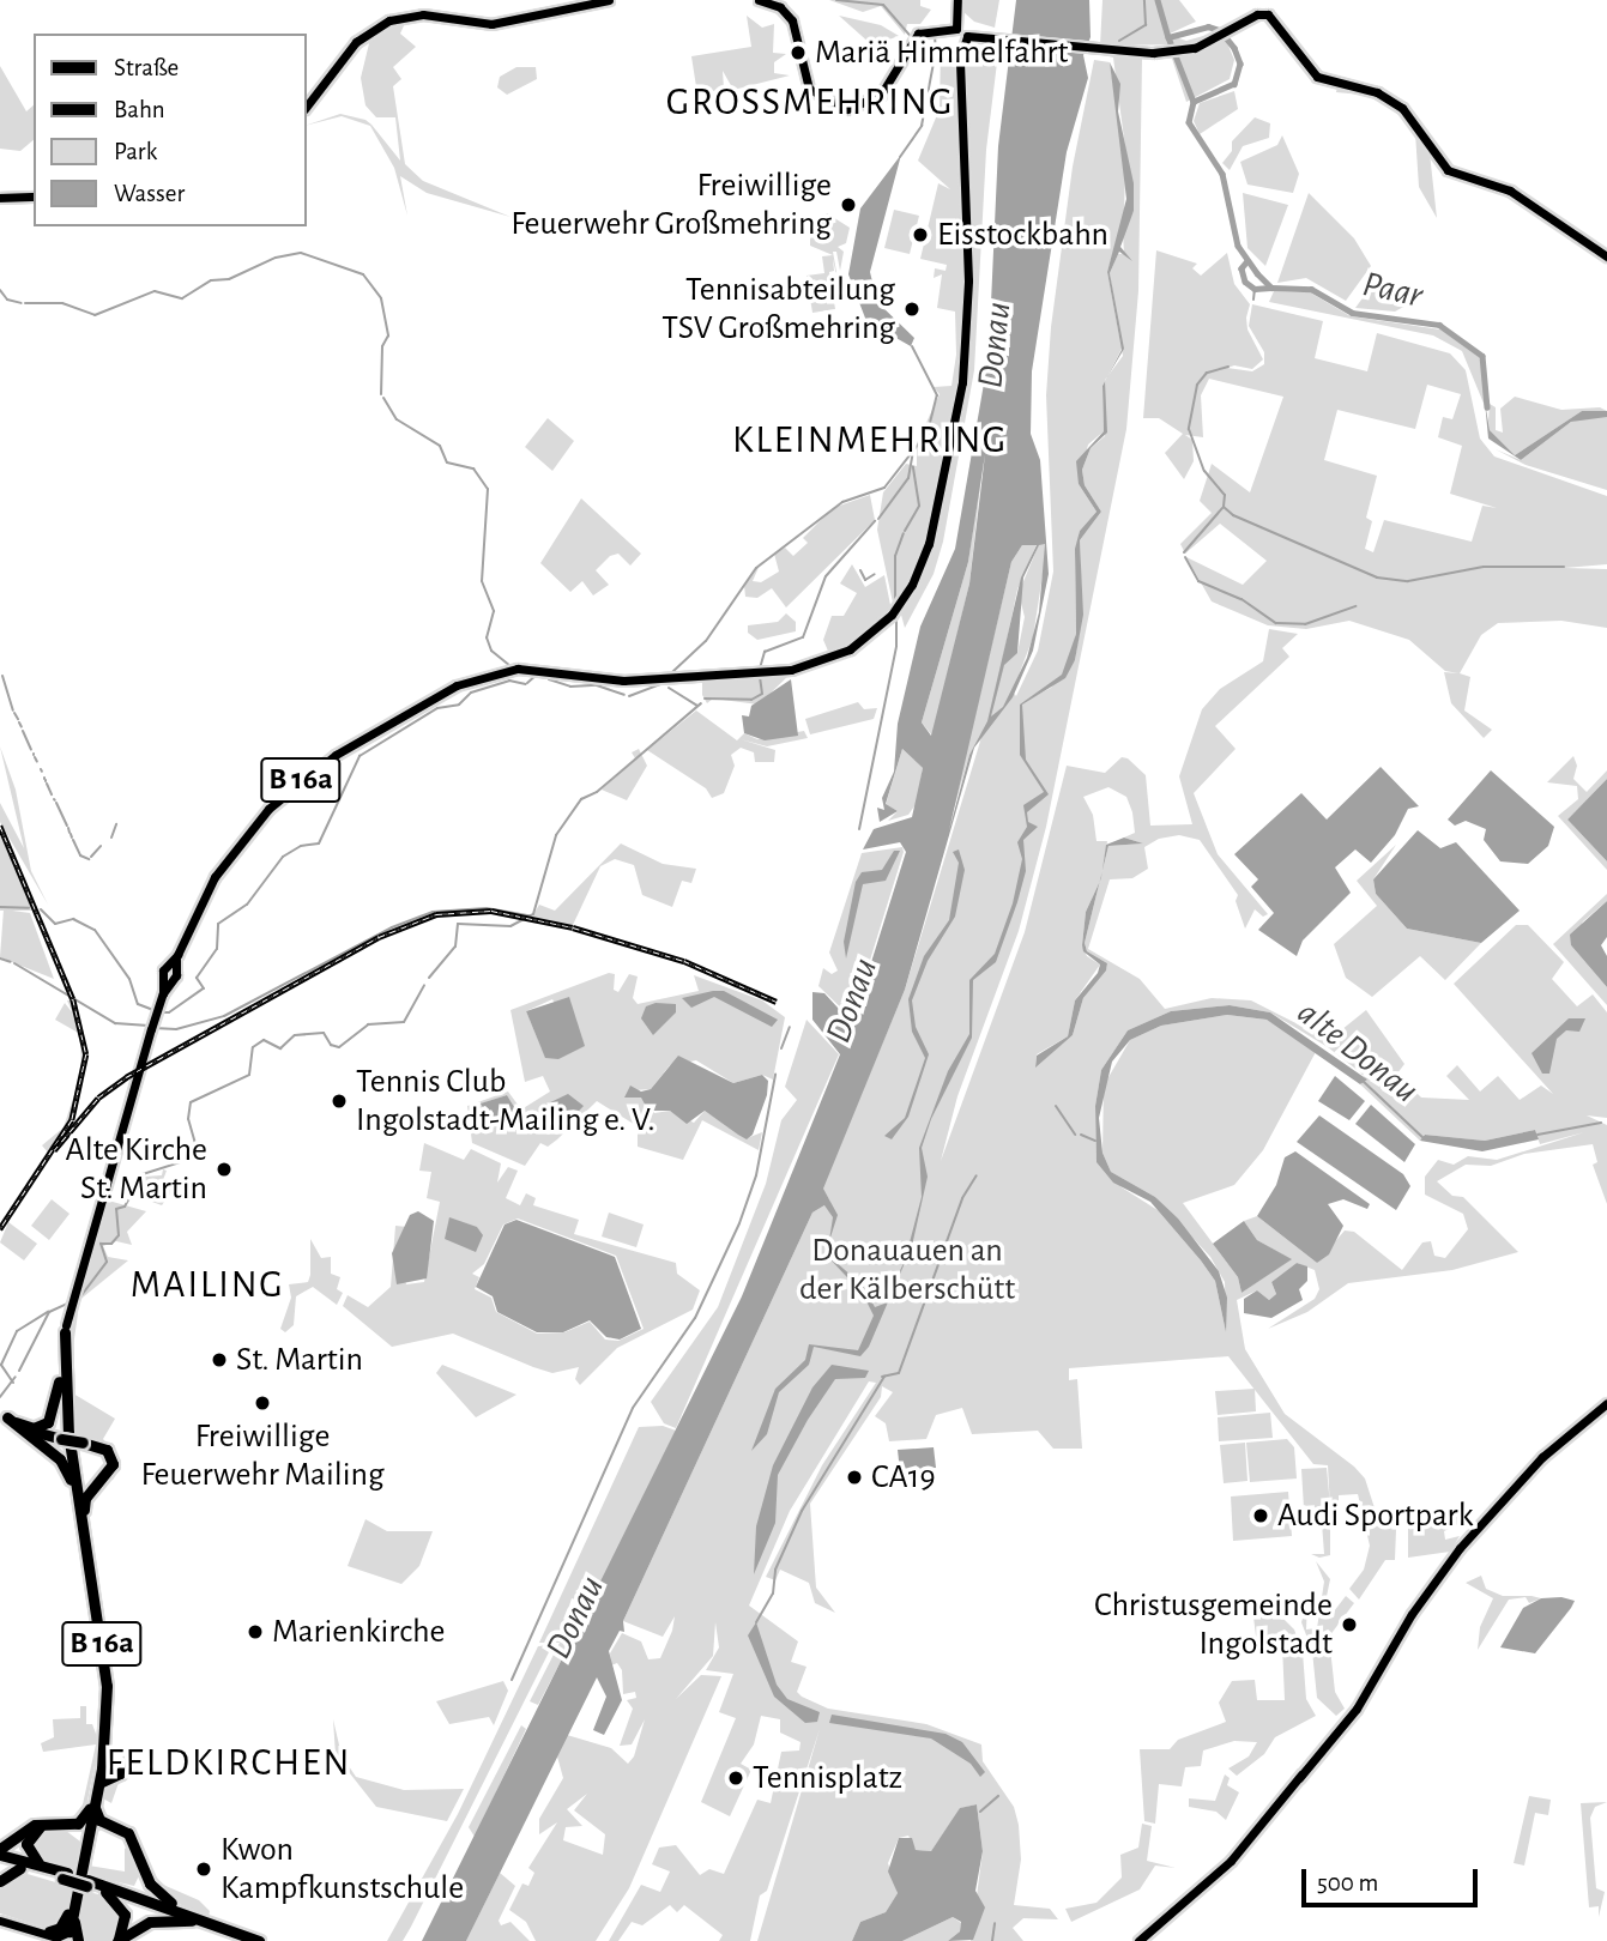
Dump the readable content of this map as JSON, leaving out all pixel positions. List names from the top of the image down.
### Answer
{
  "streets": {
    "highway": ["B 16a"]
  },
  "districts": [
    "GROSSMEHRING",
    "KLEINMEHRING",
    "MAILING",
    "FELDKIRCHEN"
  ],
  "water": ["Paar", "Donau", "alte Donau"],
  "parks": ["Donauauen an der Kälberschütt"],
  "places": [
    "Mariä Himmelfahrt",
    "Freiwillige Feuerwehr Großmehring",
    "Eisstockbahn",
    "Tennisabteilung TSV Großmehring",
    "Tennis Club Ingolstadt-Mailing e. V.",
    "Alte Kirche St. Martin",
    "St. Martin",
    "Freiwillige Feuerwehr Mailing",
    "CA19",
    "Audi Sportpark",
    "Christusgemeinde Ingolstadt",
    "Marienkirche",
    "Tennisplatz",
    "Kwon Kampfkunstschule"
  ],
  "legend": [
    "Straße",
    "Bahn",
    "Park",
    "Wasser"
  ],
  "scale_bar": "500 m"
}
